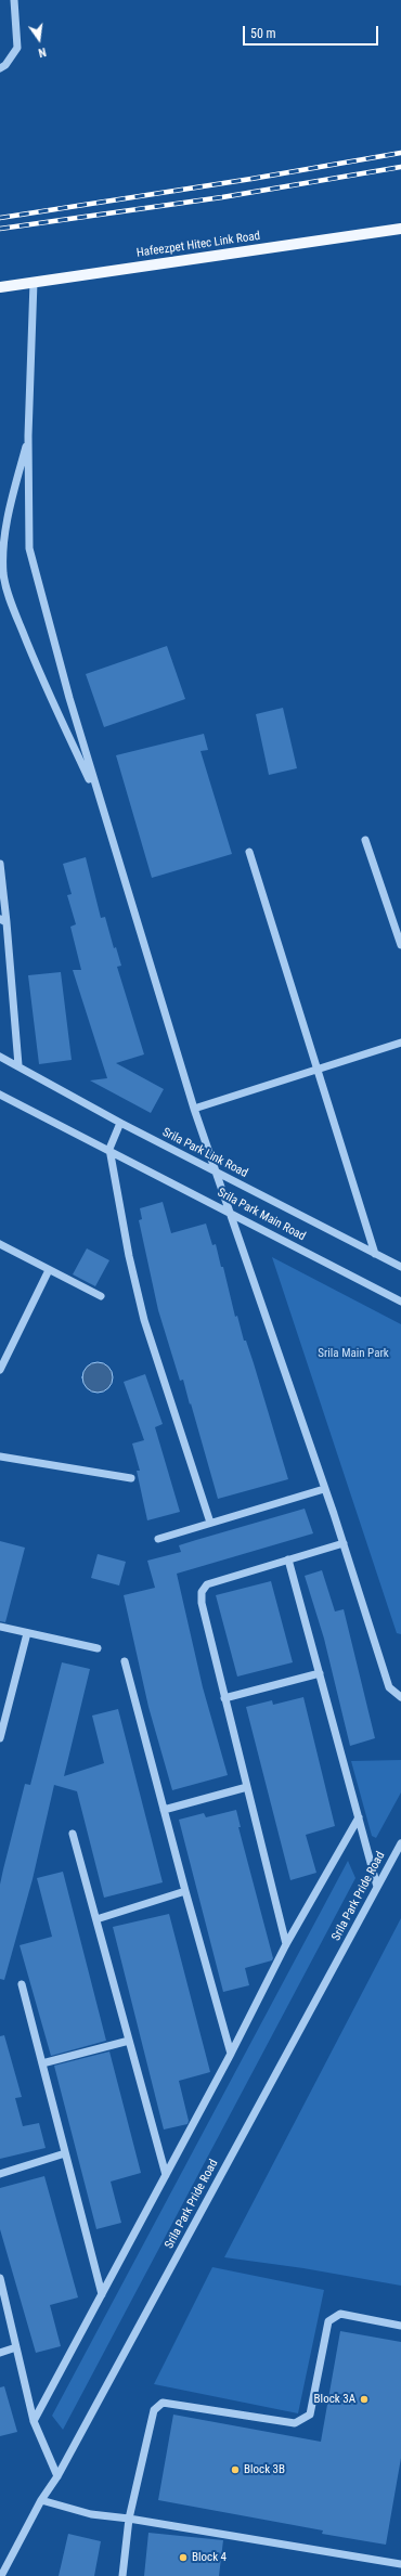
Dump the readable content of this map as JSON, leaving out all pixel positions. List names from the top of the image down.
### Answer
{
  "streets": {
    "main road": ["Hafeezpet Hitec Link Road"],
    "street": ["Srila Park Link Road", "Srila Park Main Road", "Srila Park Pride Road"]
  },
  "parks": ["Srila Main Park"],
  "places": ["Block 3A", "Block 3B", "Block 4"],
  "scale_bar": "50 m",
  "north": "bottom"
}
